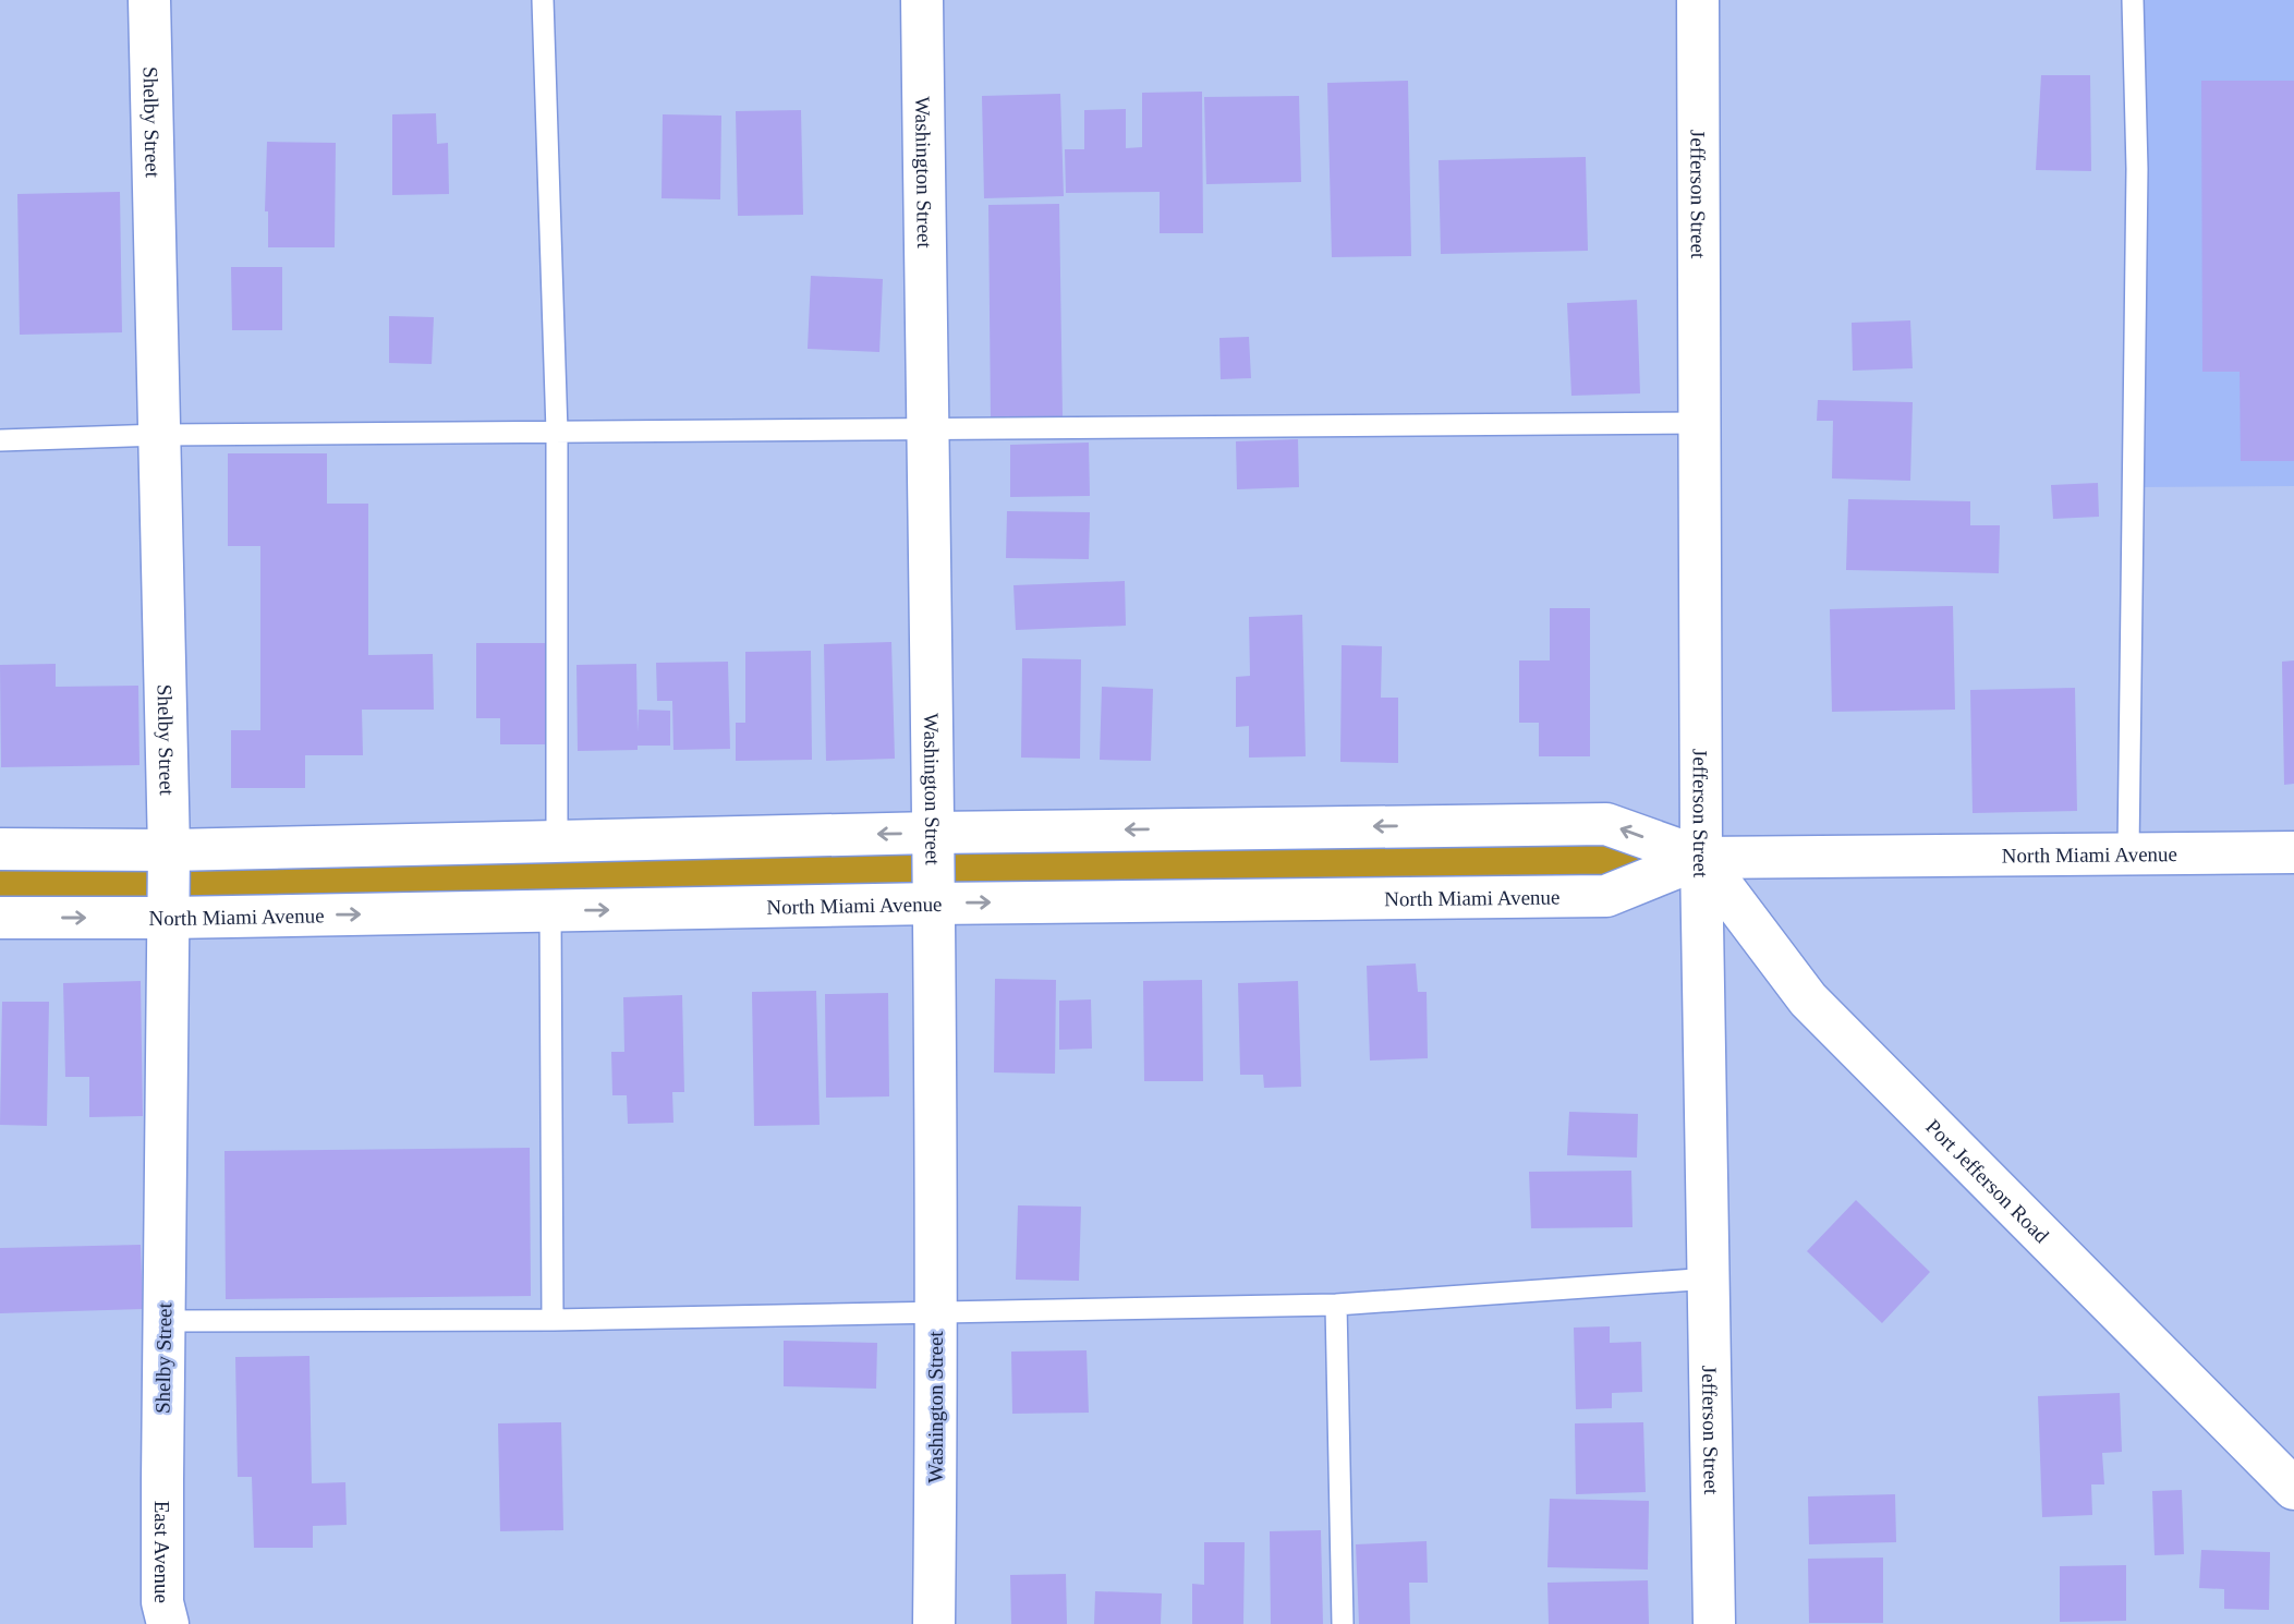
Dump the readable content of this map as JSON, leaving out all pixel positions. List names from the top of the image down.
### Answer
{
  "streets": {
    "street": [
      "Shelby Street",
      "Washington Street",
      "Jefferson Street",
      "North Miami Avenue",
      "Port Jefferson Road",
      "East Avenue"
    ]
  },
  "crossings": [
    ["Shelby Street", "North Miami Avenue"],
    ["Shelby Street", "East Avenue"],
    ["Washington Street", "North Miami Avenue"],
    ["Jefferson Street", "North Miami Avenue"],
    ["Jefferson Street", "Port Jefferson Road"],
    ["North Miami Avenue", "Port Jefferson Road"]
  ]
}
